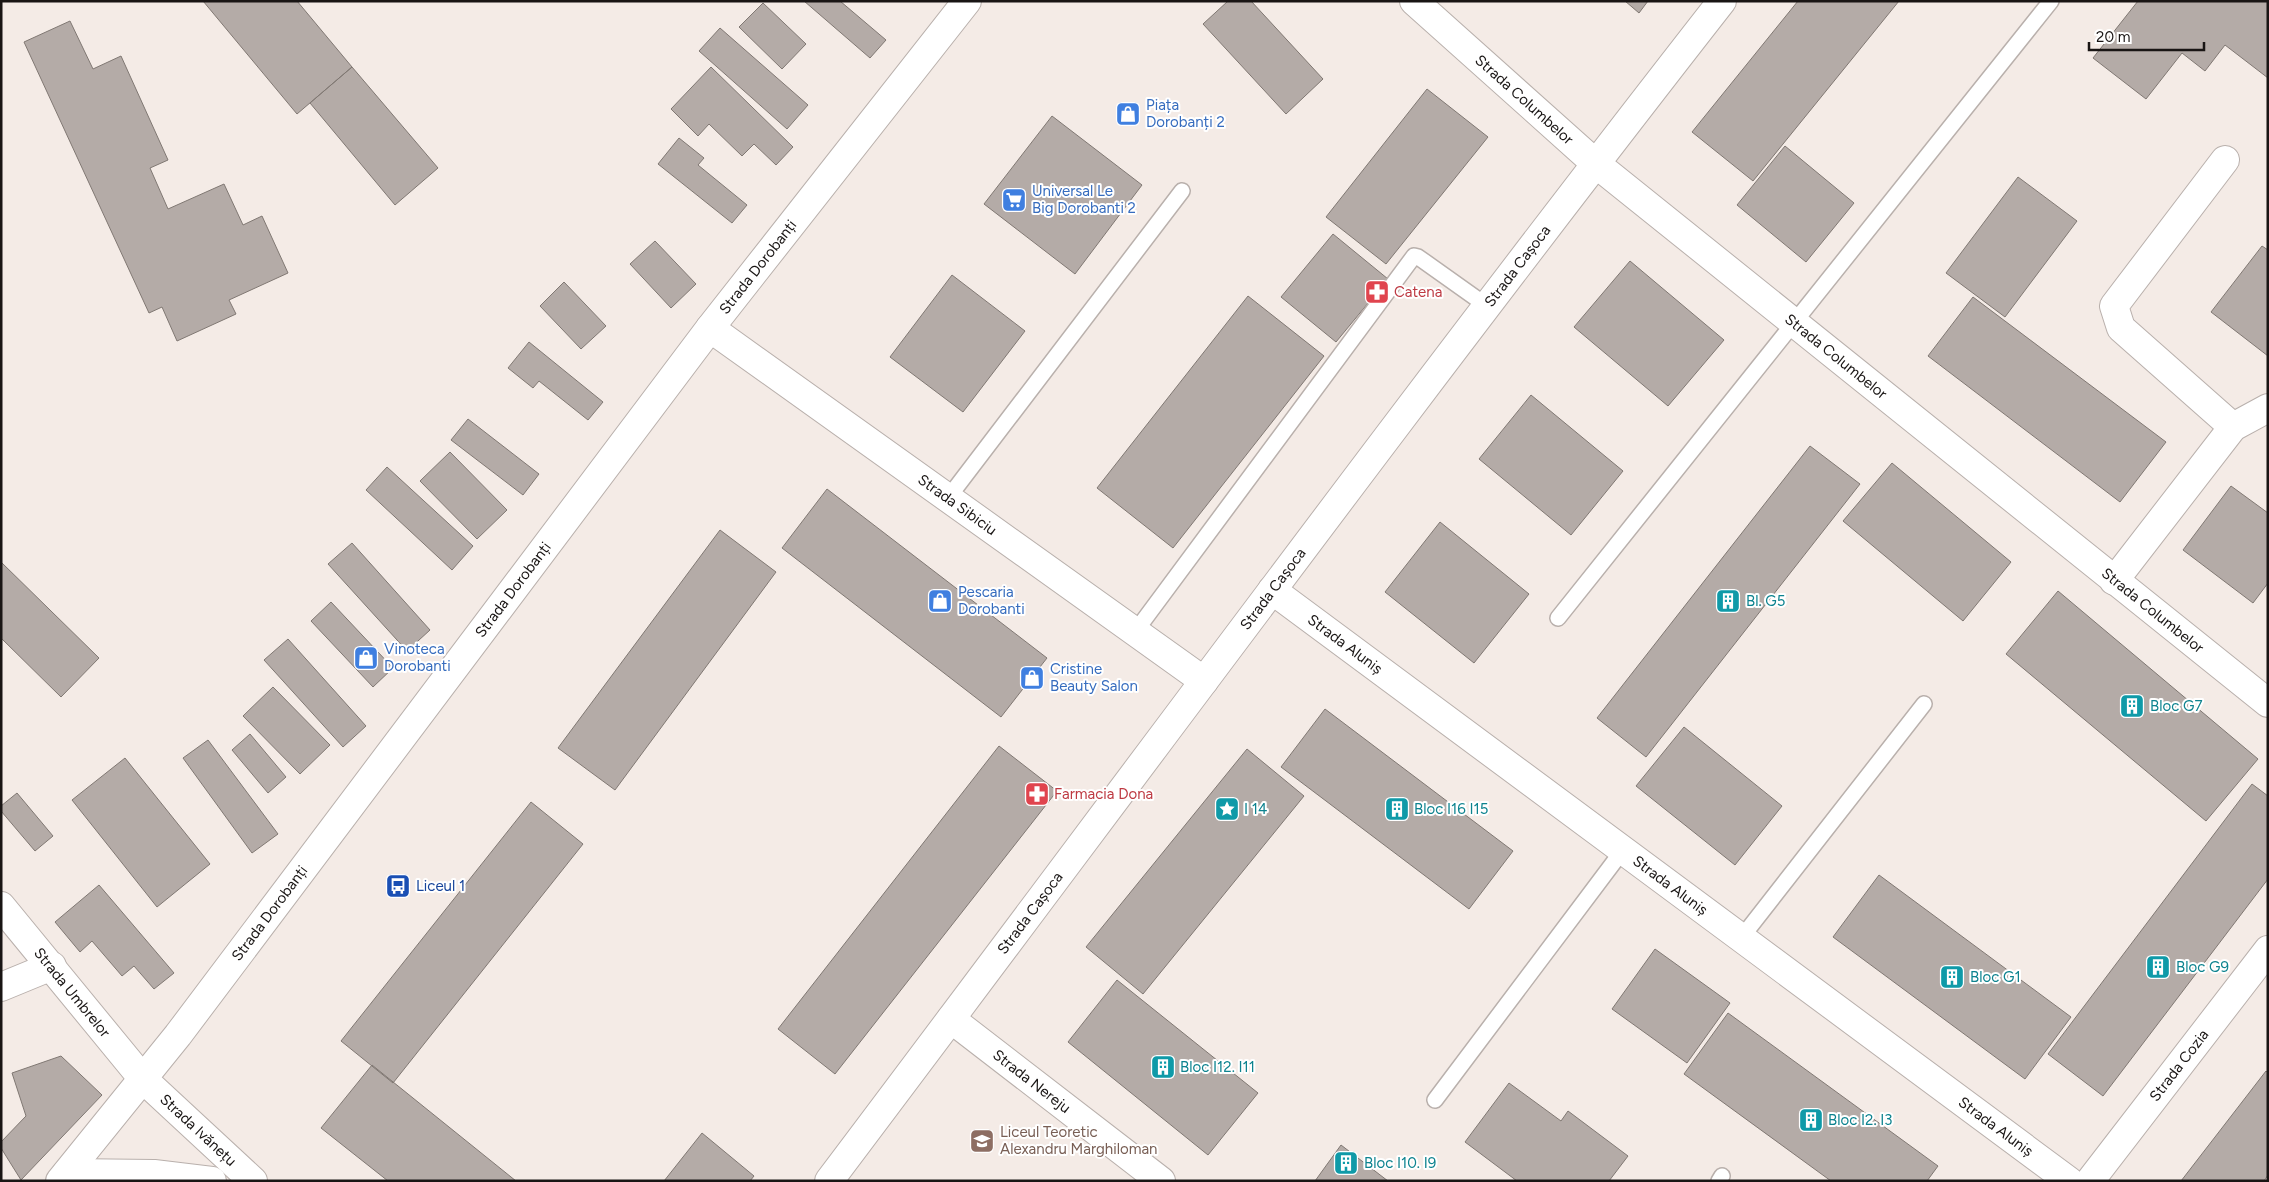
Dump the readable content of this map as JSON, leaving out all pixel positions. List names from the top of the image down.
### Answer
{
  "streets": {
    "street": [
      "Strada Columbelor",
      "Strada Cașoca",
      "Strada Dorobanți",
      "Strada Sibiciu",
      "Strada Aluniș",
      "Strada Umbrelor",
      "Strada Cozia",
      "Strada Nereju",
      "Strada Ivănețu"
    ]
  },
  "crossings": [
    ["Strada Columbelor", "Strada Cașoca"],
    ["Strada Cașoca", "Strada Sibiciu"],
    ["Strada Cașoca", "Strada Aluniș"],
    ["Strada Cașoca", "Strada Nereju"],
    ["Strada Dorobanți", "Strada Sibiciu"],
    ["Strada Dorobanți", "Strada Umbrelor"],
    ["Strada Dorobanți", "Strada Ivănețu"],
    ["Strada Umbrelor", "Strada Ivănețu"]
  ],
  "places": {
    "shop": [
      "Piața Dorobanți 2",
      "Pescaria Dorobanti",
      "Vinoteca Dorobanti",
      "Cristine Beauty Salon"
    ],
    "supermarket": ["Universal Le Big Dorobanti 2"],
    "pharmacy": ["Catena", "Farmacia Dona"],
    "building": [
      "Bl. G5",
      "Bloc G7",
      "Bloc I16 I15",
      "Bloc G9",
      "Bloc G1",
      "Bloc I12. I11",
      "Bloc I2. I3",
      "Bloc I10. I9"
    ],
    "place": ["I 14"],
    "bus stop": ["Liceul 1"],
    "school or university": ["Liceul Teoretic Alexandru Marghiloman"]
  },
  "scale_bar": "20 m"
}
